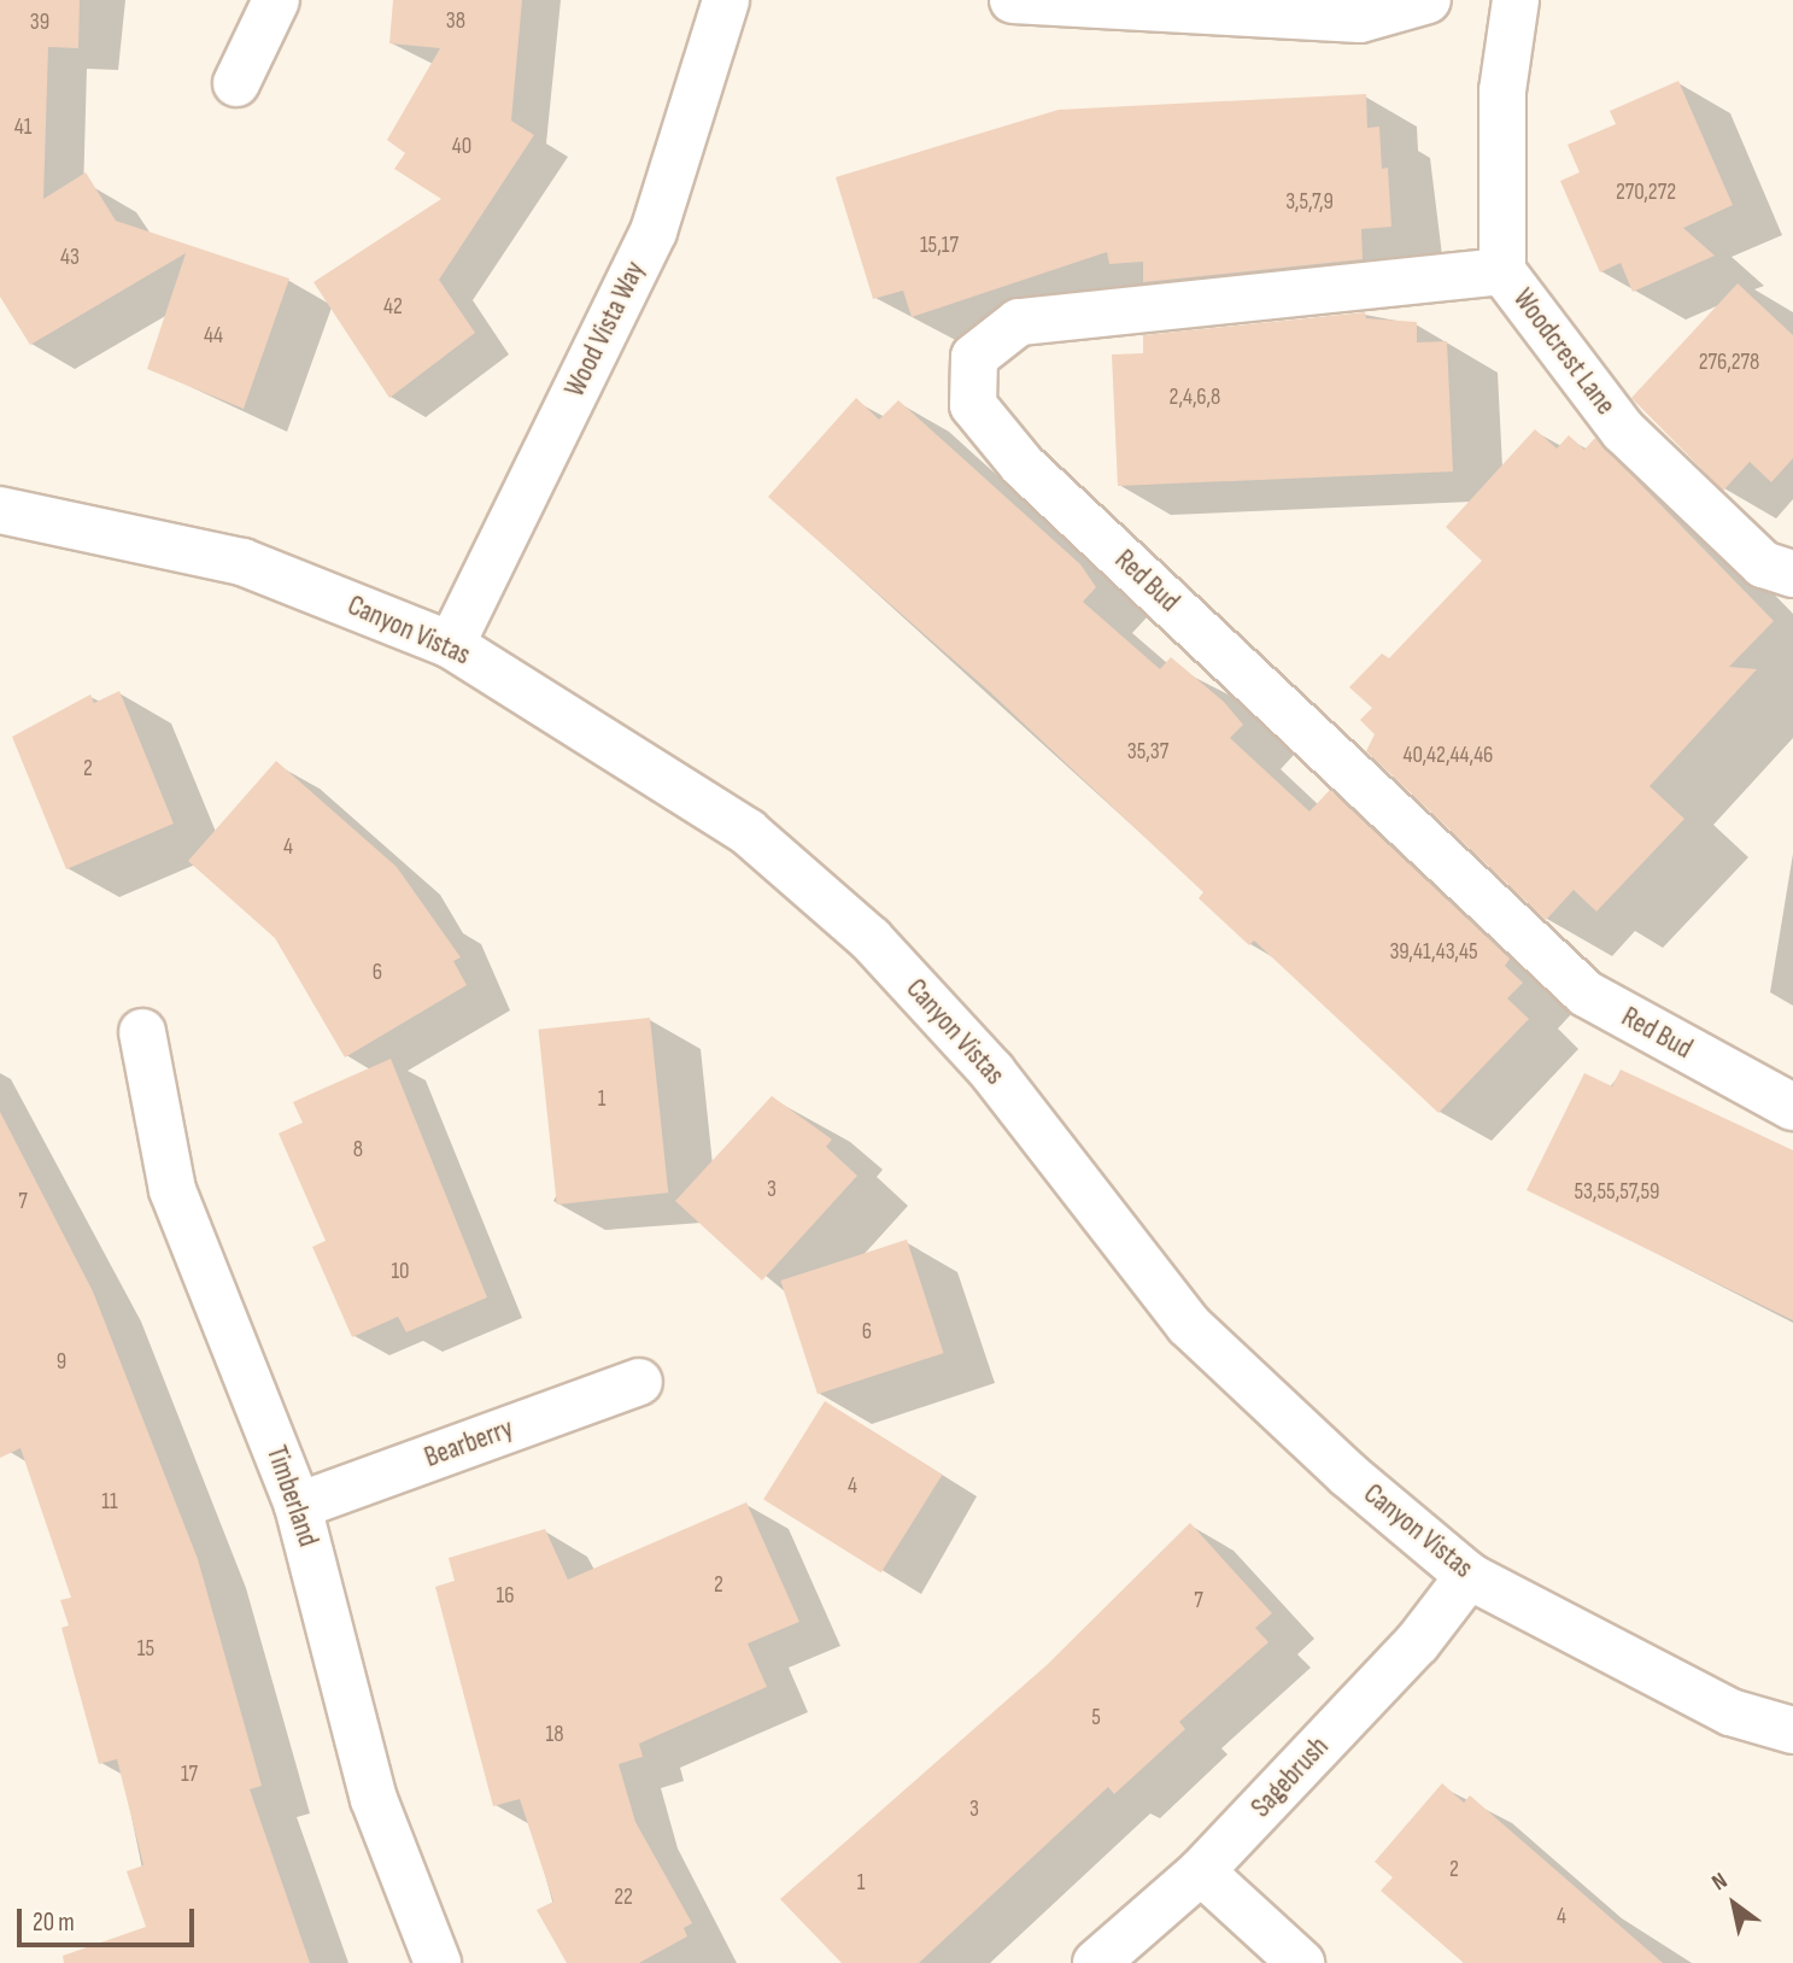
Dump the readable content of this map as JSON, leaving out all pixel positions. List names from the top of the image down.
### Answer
{
  "streets": {
    "street": [
      "Wood Vista Way",
      "Woodcrest Lane",
      "Red Bud",
      "Canyon Vistas",
      "Bearberry",
      "Timberland",
      "Sagebrush"
    ]
  },
  "crossings": [
    ["Wood Vista Way", "Canyon Vistas"],
    ["Woodcrest Lane", "Red Bud"],
    ["Canyon Vistas", "Sagebrush"],
    ["Bearberry", "Timberland"]
  ],
  "house_numbers": [
    "38",
    "39",
    "41",
    "40",
    "270,272",
    "3,5,7,9",
    "15,17",
    "43",
    "42",
    "44",
    "276,278",
    "2,4,6,8",
    "35,37",
    "40,42,44,46",
    "2",
    "4",
    "39,41,43,45",
    "6",
    "1",
    "8",
    "3",
    "53,55,57,59",
    "7",
    "10",
    "6",
    "9",
    "4",
    "11",
    "2",
    "16",
    "7",
    "15",
    "5",
    "18",
    "17",
    "3",
    "2",
    "1",
    "22",
    "4"
  ],
  "scale_bar": "20 m",
  "north": "top left"
}
